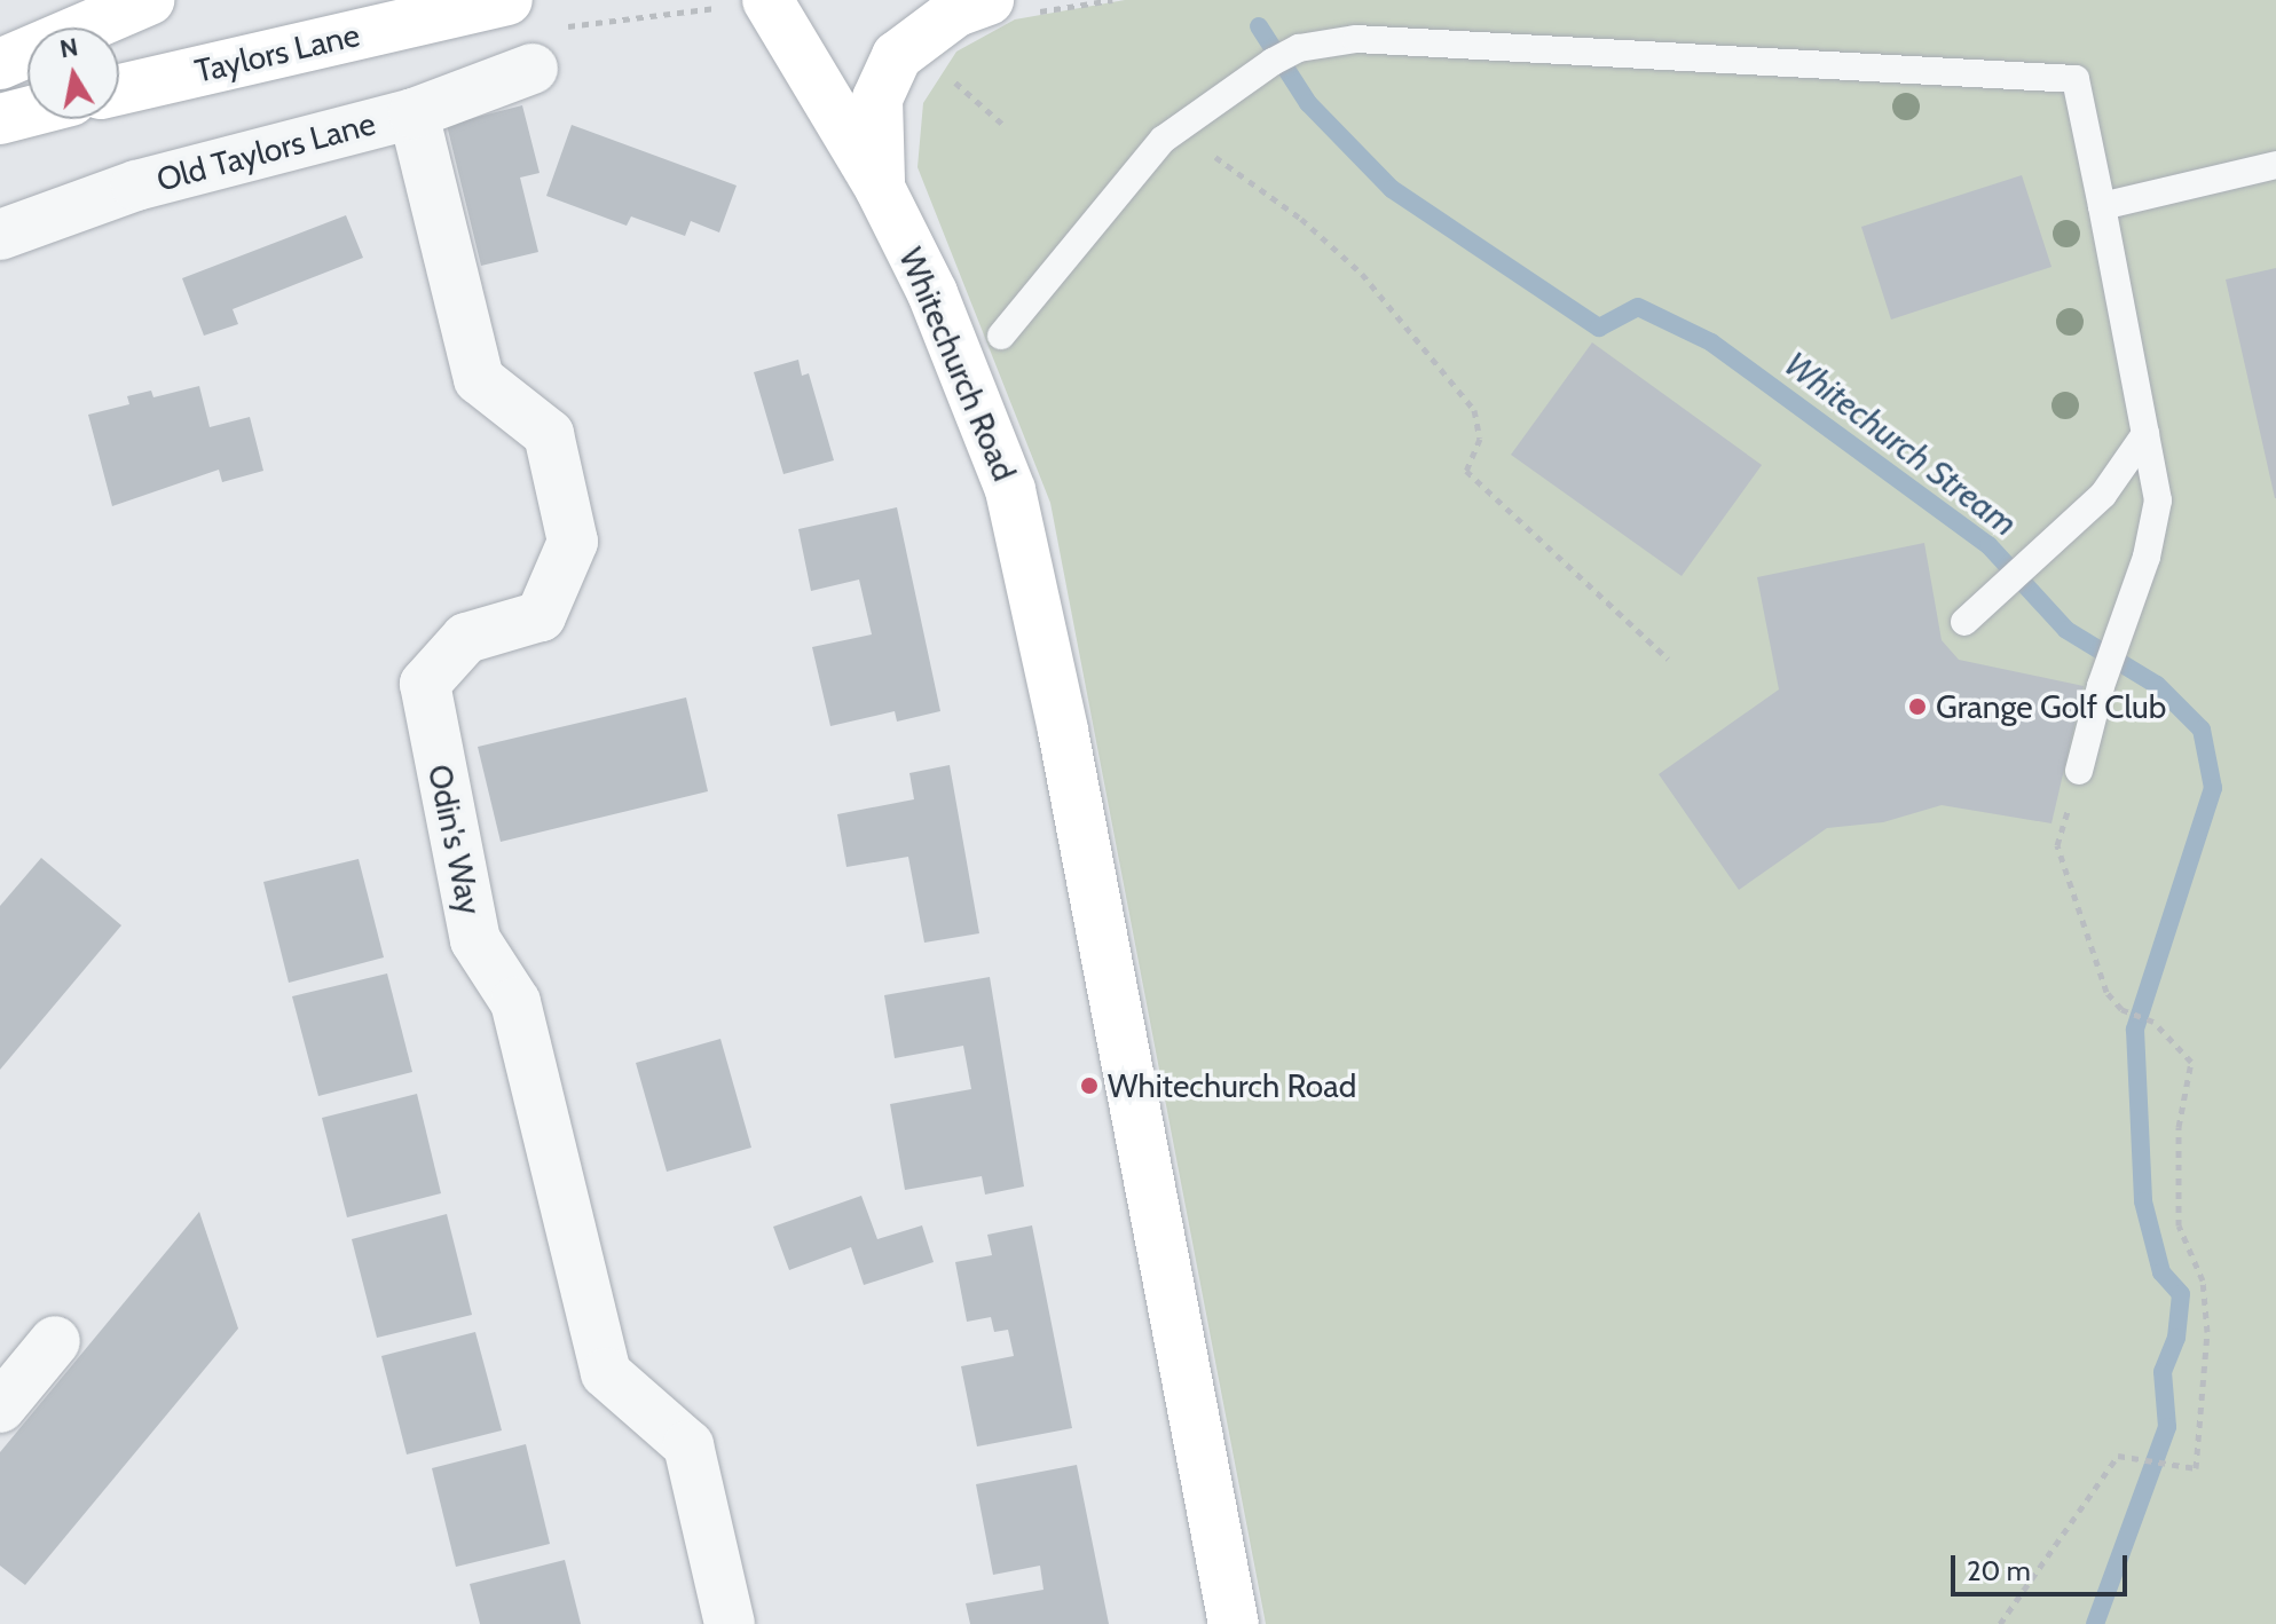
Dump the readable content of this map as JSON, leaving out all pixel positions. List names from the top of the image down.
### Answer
{
  "streets": {
    "street": [
      "Taylors Lane",
      "Old Taylors Lane",
      "Whitechurch Road",
      "Odin's Way"
    ]
  },
  "crossings": [
    ["Old Taylors Lane", "Odin's Way"]
  ],
  "water": ["Whitechurch Stream"],
  "places": ["Grange Golf Club", "Whitechurch Road"],
  "scale_bar": "20 m",
  "north": "top"
}
